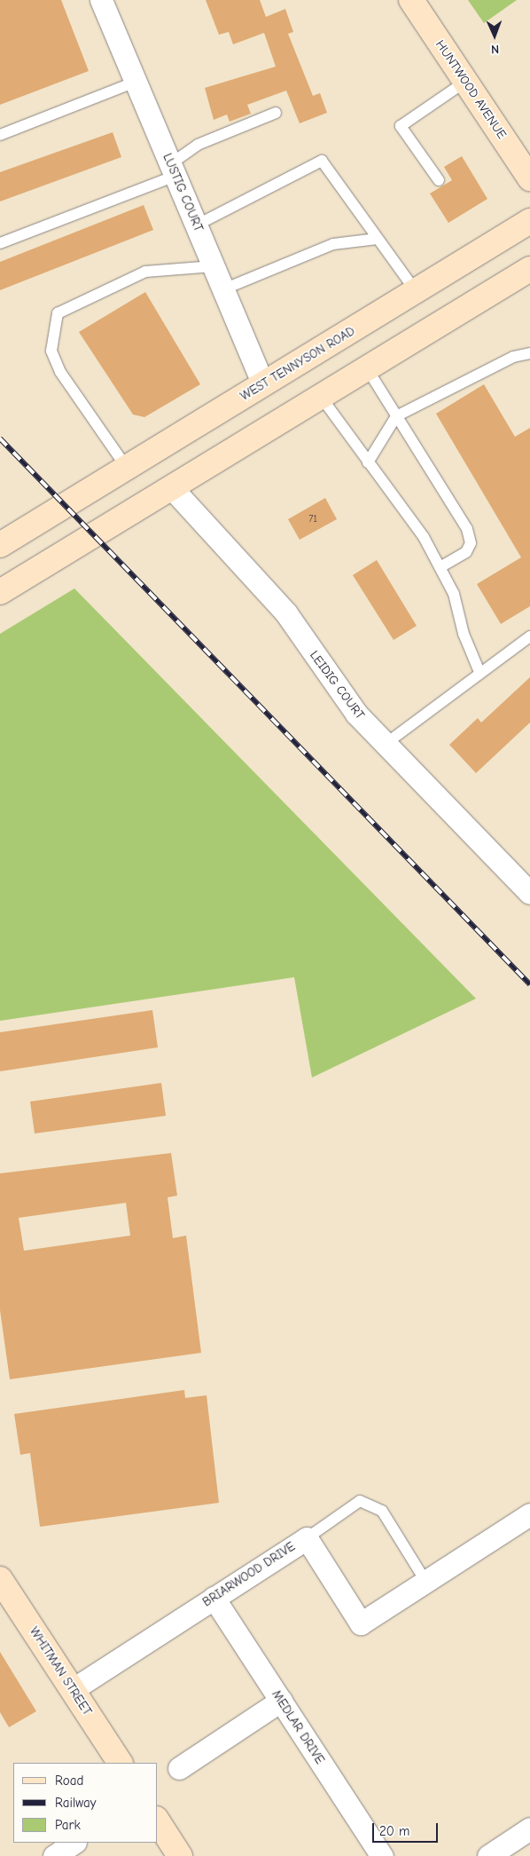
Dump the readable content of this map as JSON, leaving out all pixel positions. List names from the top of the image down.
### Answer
{
  "streets": {
    "main road": ["HUNTWOOD AVENUE", "WEST TENNYSON ROAD", "WHITMAN STREET"],
    "street": [
      "LUSTIG COURT",
      "LEIDIG COURT",
      "BRIARWOOD DRIVE",
      "MEDLAR DRIVE"
    ]
  },
  "crossings": [
    ["LUSTIG COURT", "WEST TENNYSON ROAD"],
    ["BRIARWOOD DRIVE", "WHITMAN STREET"],
    ["BRIARWOOD DRIVE", "MEDLAR DRIVE"]
  ],
  "house_numbers": ["71"],
  "legend": ["Road", "Railway", "Park"],
  "scale_bar": "20 m",
  "north": "bottom"
}
